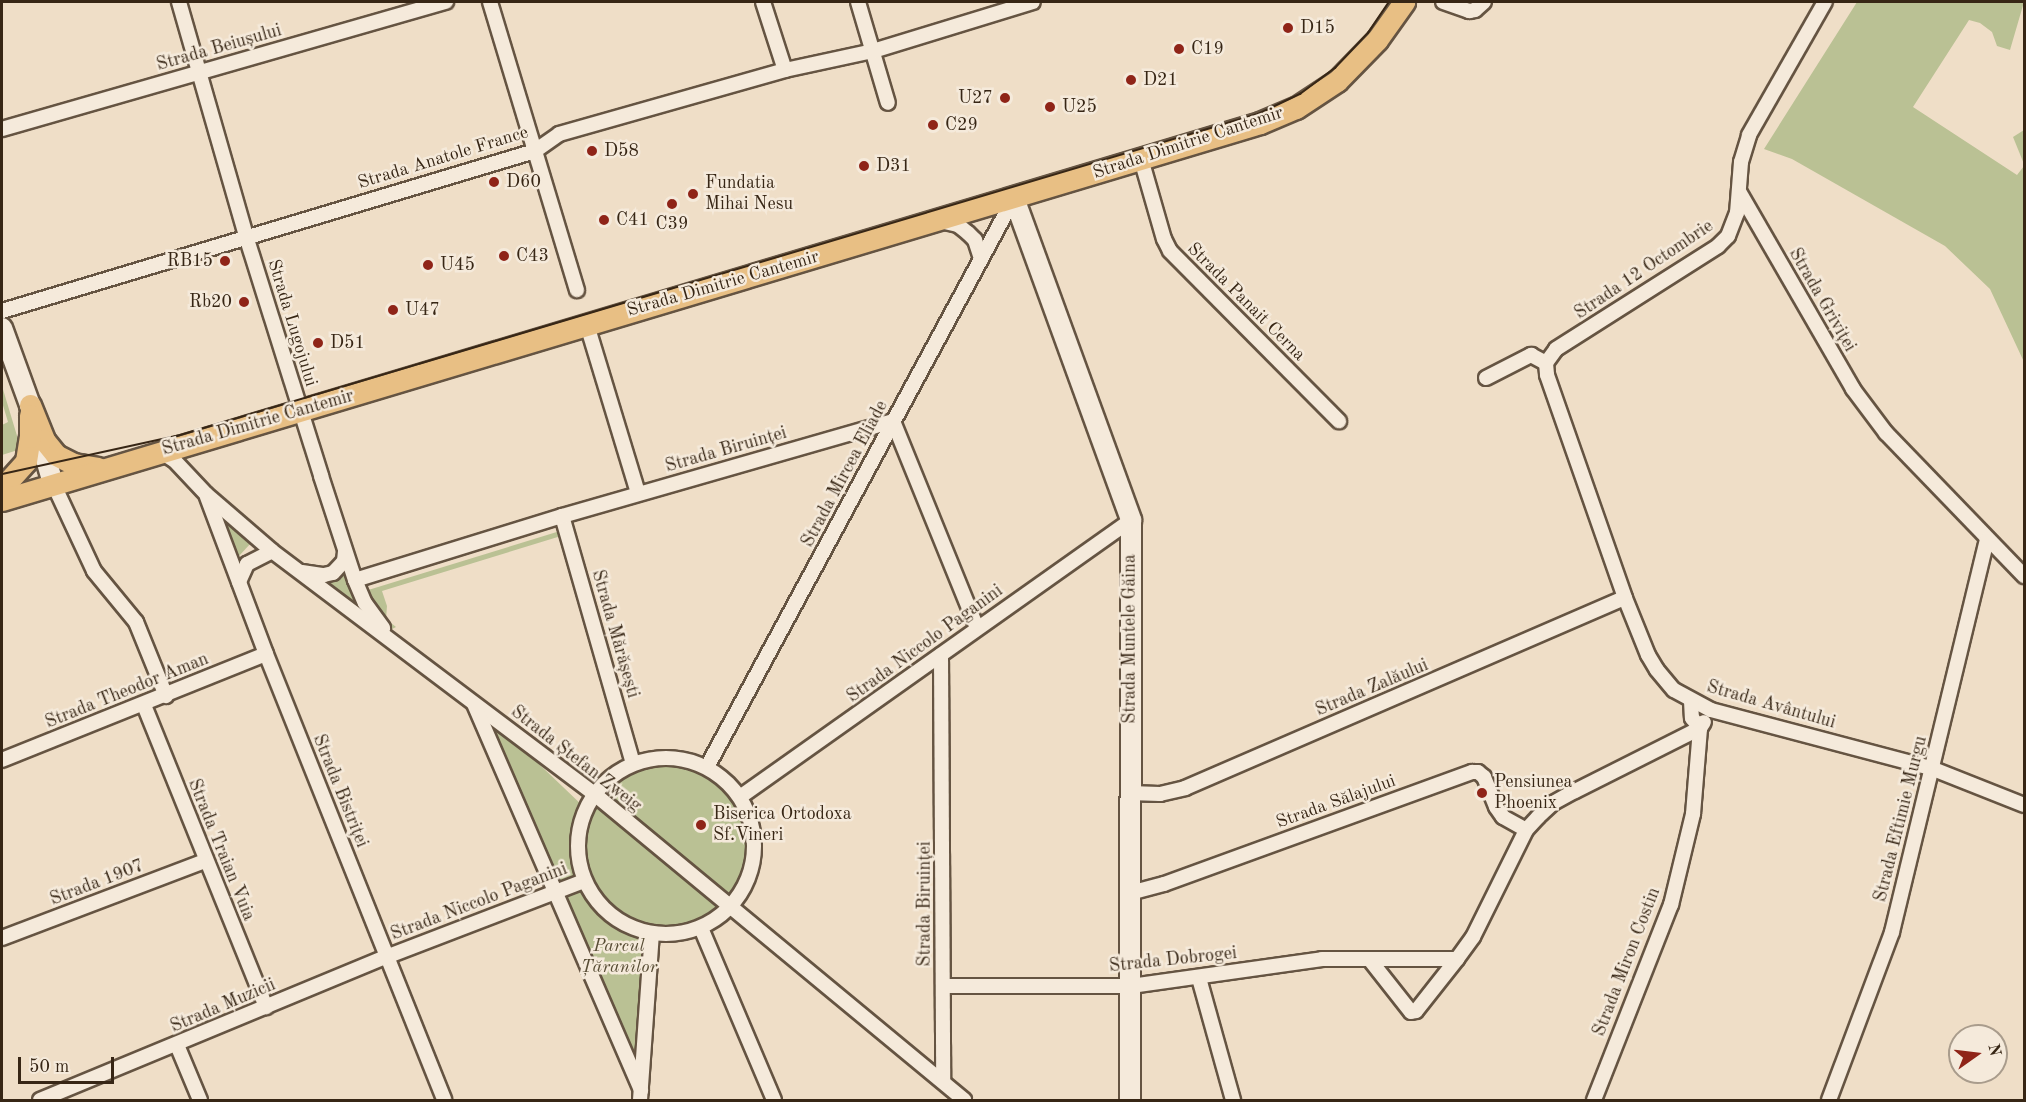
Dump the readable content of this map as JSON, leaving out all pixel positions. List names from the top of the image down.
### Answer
{
  "streets": {
    "main road": ["Strada Dimitrie Cantemir"],
    "street": [
      "Strada Beiușului",
      "Strada Anatole France",
      "Strada 12 Octombrie",
      "Strada Griviței",
      "Strada Panait Cerna",
      "Strada Lugojului",
      "Strada Biruinței",
      "Strada Mircea Eliade",
      "Strada Mărășești",
      "Strada Muntele Găina",
      "Strada Niccolo Paganini",
      "Strada Zalăului",
      "Strada Theodor Aman",
      "Strada Avântului",
      "Strada Ștefan Zweig",
      "Strada Bistriței",
      "Strada Sălajului",
      "Strada Eftimie Murgu",
      "Strada Traian Vuia",
      "Strada 1907",
      "Strada Dobrogei",
      "Strada Miron Costin",
      "Strada Muzicii"
    ]
  },
  "crossings": [
    ["Strada Beiușului", "Strada Lugojului"],
    ["Strada Dimitrie Cantemir", "Strada Panait Cerna"],
    ["Strada Dimitrie Cantemir", "Strada Lugojului"],
    ["Strada Dimitrie Cantemir", "Strada Mircea Eliade"],
    ["Strada Dimitrie Cantemir", "Strada Muntele Găina"],
    ["Strada Dimitrie Cantemir", "Strada Ștefan Zweig"],
    ["Strada Anatole France", "Strada Lugojului"],
    ["Strada 12 Octombrie", "Strada Griviței"],
    ["Strada 12 Octombrie", "Strada Avântului"],
    ["Strada Griviței", "Strada Eftimie Murgu"],
    ["Strada Lugojului", "Strada Biruinței"],
    ["Strada Lugojului", "Strada Ștefan Zweig"],
    ["Strada Biruinței", "Strada Mircea Eliade"],
    ["Strada Biruinței", "Strada Mărășești"],
    ["Strada Biruinței", "Strada Niccolo Paganini"],
    ["Strada Biruinței", "Strada Ștefan Zweig"],
    ["Strada Biruinței", "Strada Dobrogei"],
    ["Strada Mircea Eliade", "Strada Muntele Găina"],
    ["Strada Muntele Găina", "Strada Niccolo Paganini"],
    ["Strada Muntele Găina", "Strada Zalăului"],
    ["Strada Muntele Găina", "Strada Sălajului"],
    ["Strada Muntele Găina", "Strada Dobrogei"],
    ["Strada Niccolo Paganini", "Strada Bistriței"],
    ["Strada Niccolo Paganini", "Strada Muzicii"],
    ["Strada Zalăului", "Strada Avântului"],
    ["Strada Theodor Aman", "Strada Bistriței"],
    ["Strada Theodor Aman", "Strada Traian Vuia"],
    ["Strada Avântului", "Strada Eftimie Murgu"],
    ["Strada Avântului", "Strada Miron Costin"],
    ["Strada Ștefan Zweig", "Strada Bistriței"],
    ["Strada Bistriței", "Strada Muzicii"],
    ["Strada Traian Vuia", "Strada 1907"],
    ["Strada Traian Vuia", "Strada Muzicii"]
  ],
  "parks": ["Parcul Țăranilor"],
  "places": [
    "D15",
    "C19",
    "D21",
    "U27",
    "U25",
    "C29",
    "D58",
    "D31",
    "D60",
    "Fundatia Mihai Nesu",
    "C39",
    "C41",
    "C43",
    "RB15",
    "U45",
    "Rb20",
    "U47",
    "D51",
    "Pensiunea Phoenix",
    "Biserica Ortodoxa Sf.Vineri"
  ],
  "scale_bar": "50 m",
  "north": "right"
}
